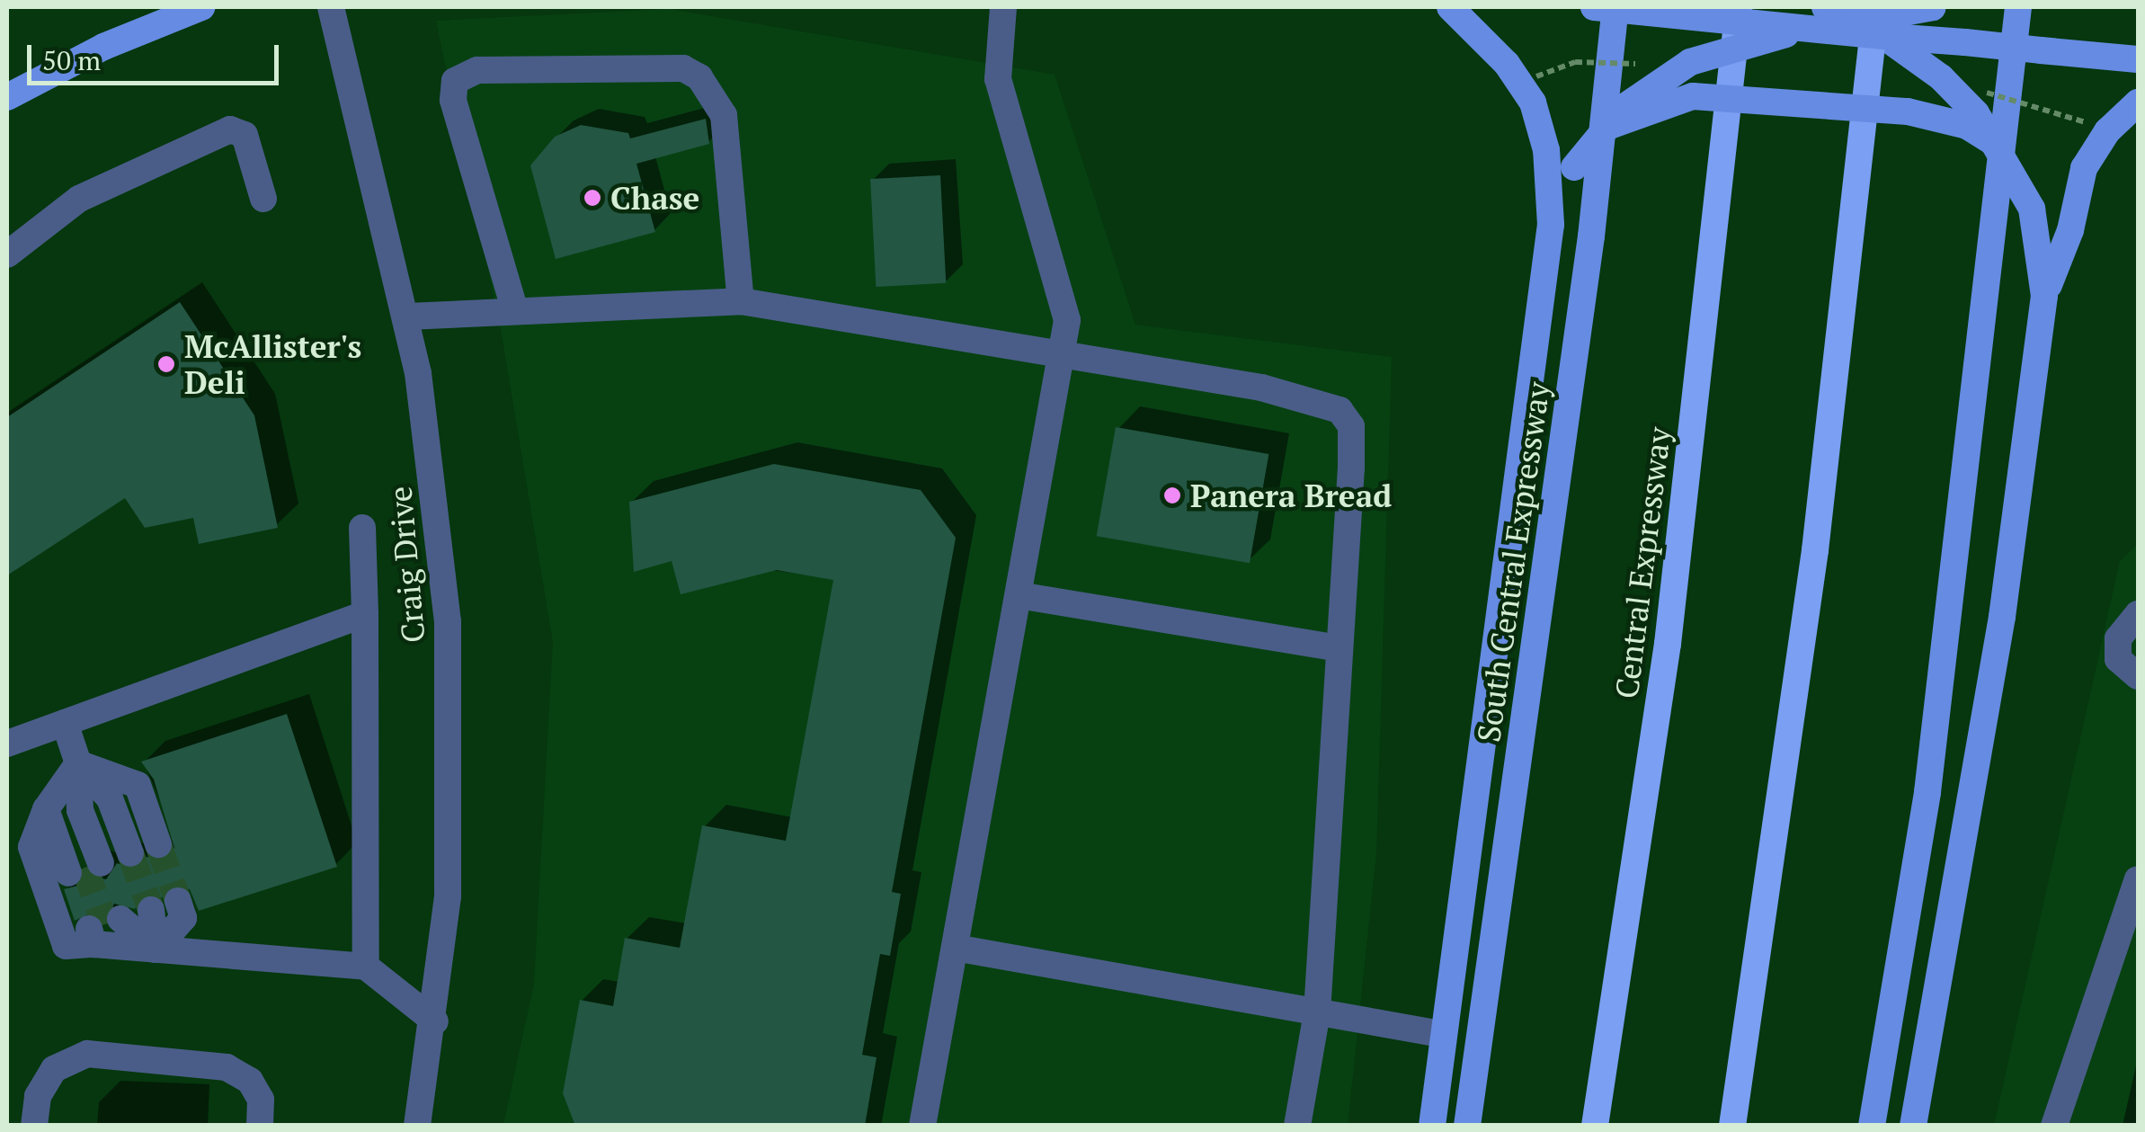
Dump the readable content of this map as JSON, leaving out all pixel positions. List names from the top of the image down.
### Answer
{
  "streets": {
    "highway": ["Central Expressway"],
    "main road": ["South Central Expressway"],
    "street": ["Craig Drive"]
  },
  "places": ["Chase", "McAllister's Deli", "Panera Bread"],
  "scale_bar": "50 m"
}
